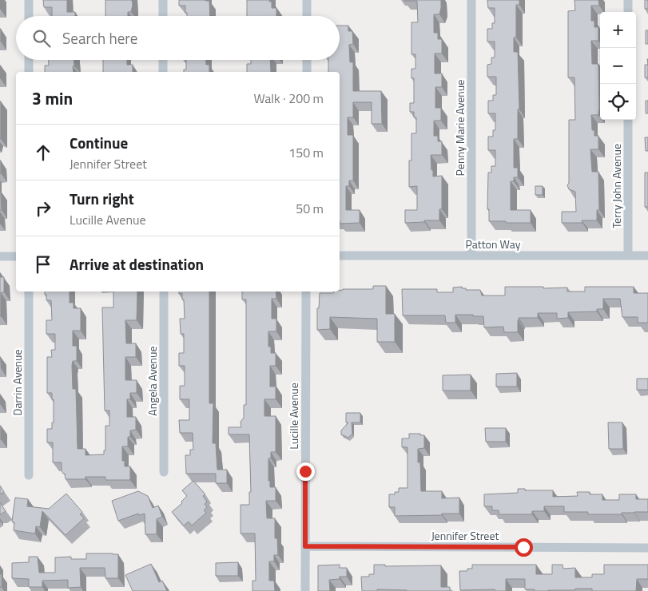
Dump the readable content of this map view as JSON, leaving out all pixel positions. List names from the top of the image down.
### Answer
{
  "streets": {
    "street": [
      "Penny Marie Avenue",
      "Terry John Avenue",
      "Patton Way",
      "Angela Avenue",
      "Darrin Avenue",
      "Lucille Avenue",
      "Jennifer Street"
    ]
  },
  "crossings": [
    ["Penny Marie Avenue", "Patton Way"],
    ["Terry John Avenue", "Patton Way"],
    ["Lucille Avenue", "Jennifer Street"]
  ],
  "page": {
    "map_buttons": ["+", "−"],
    "search": "Search here",
    "heading": ["3 min", "Walk · 200 m"],
    "list": [
      ["Continue", "Jennifer Street", "150 m"],
      ["Turn right", "Lucille Avenue", "50 m"],
      "Arrive at destination"
    ]
  }
}
